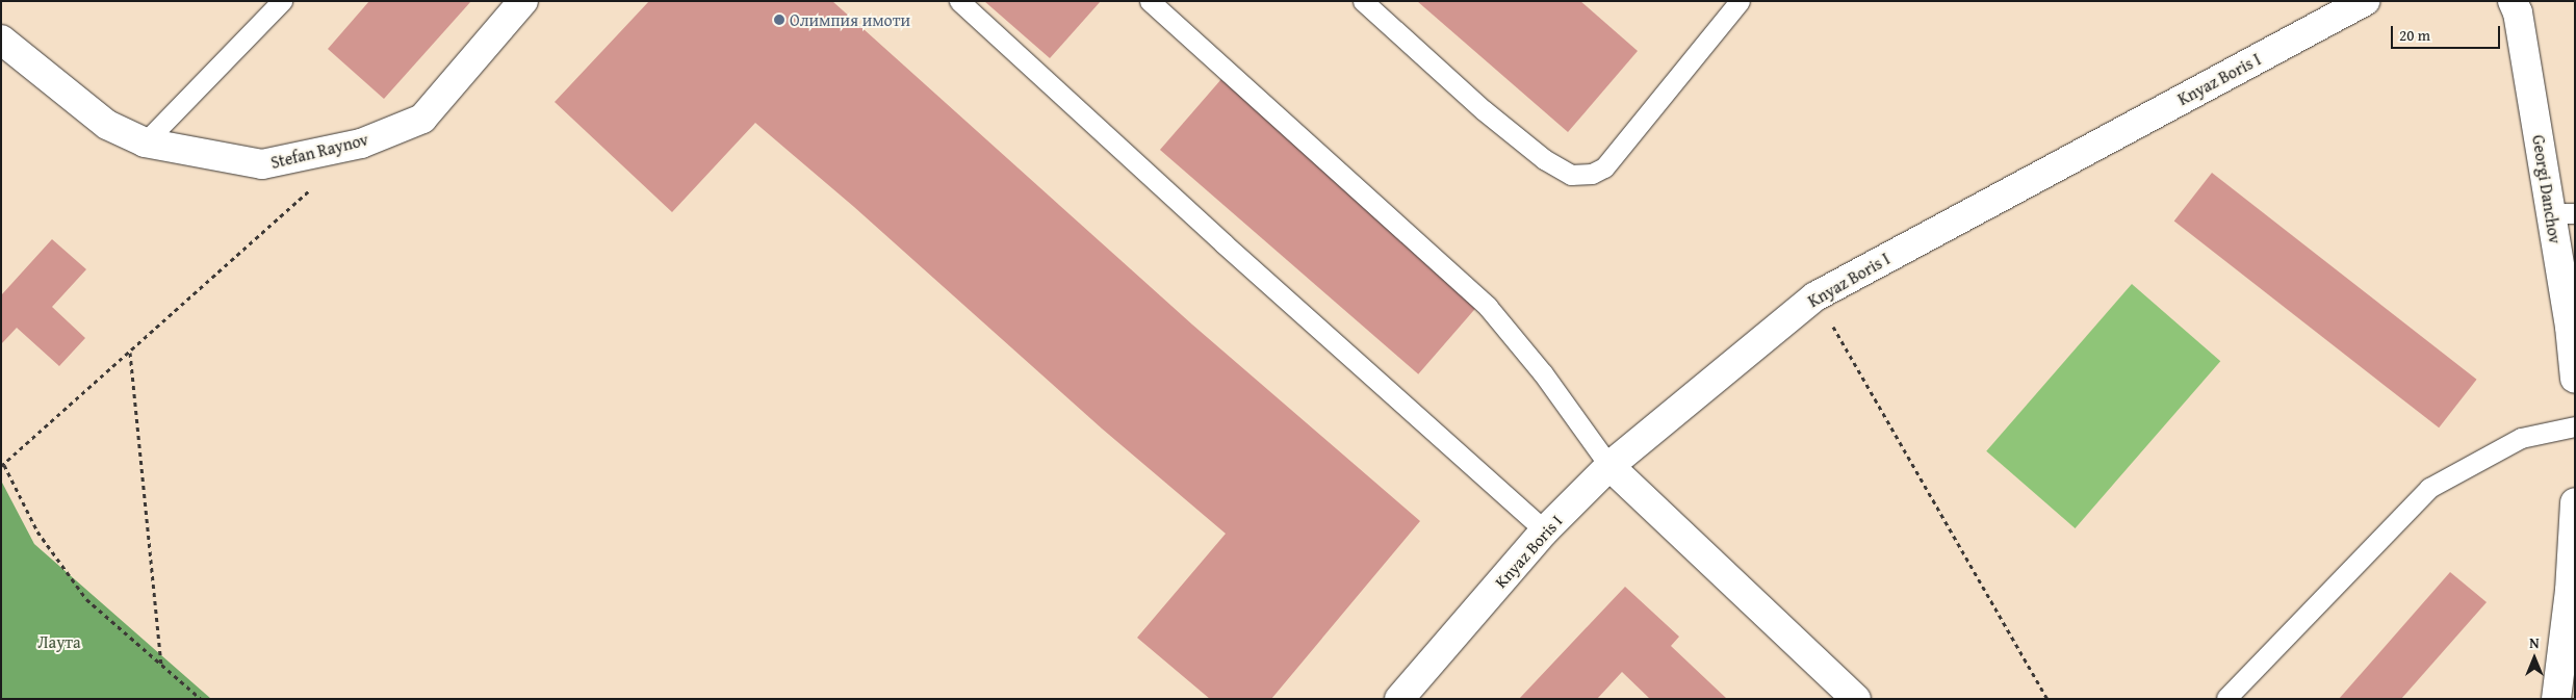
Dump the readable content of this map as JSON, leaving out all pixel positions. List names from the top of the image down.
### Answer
{
  "streets": {
    "street": ["Knyaz Boris I", "Stefan Raynov", "Georgi Danchov"]
  },
  "parks": ["Лаута"],
  "places": ["Олимпия имоти"],
  "scale_bar": "20 m",
  "north": "top"
}
